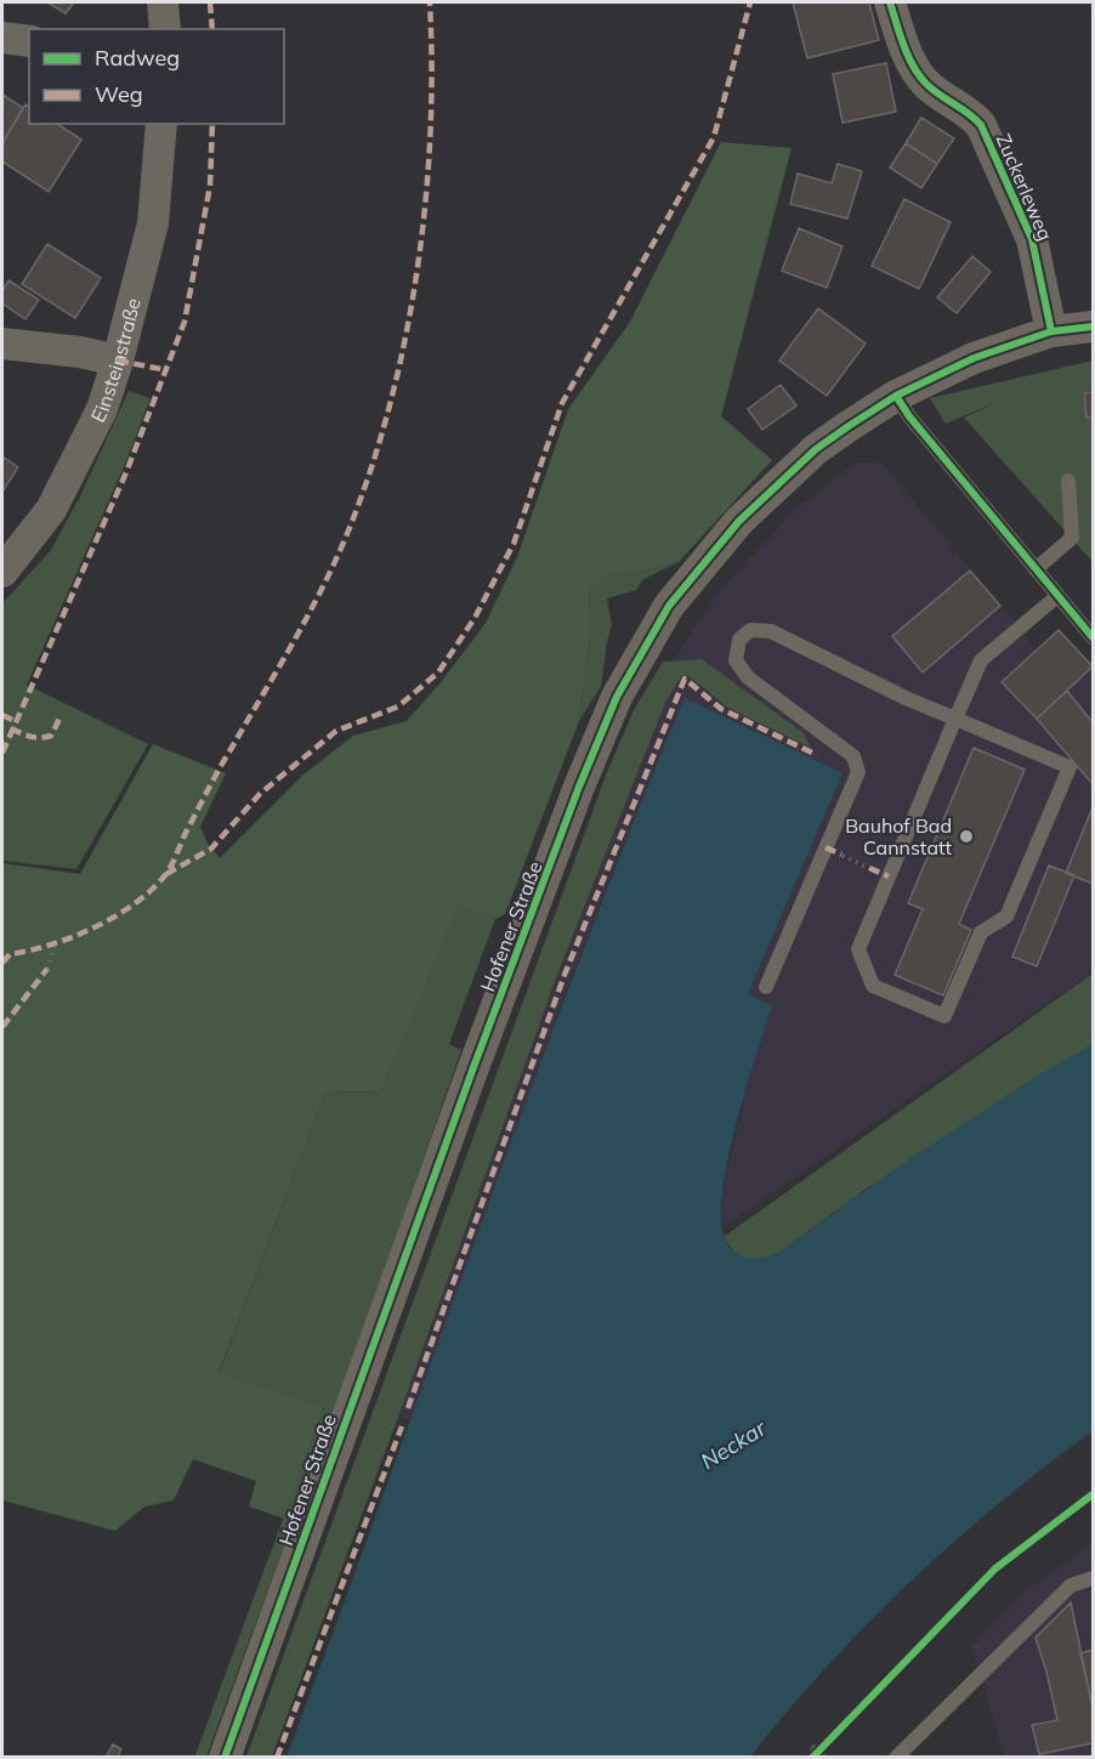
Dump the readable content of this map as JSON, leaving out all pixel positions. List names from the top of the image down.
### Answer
{
  "streets": {
    "street": ["Zuckerleweg", "Einsteinstraße", "Hofener Straße"]
  },
  "crossings": [
    ["Zuckerleweg", "Hofener Straße"]
  ],
  "water": ["Neckar"],
  "places": ["Bauhof Bad Cannstatt"],
  "legend": ["Radweg", "Weg"]
}
